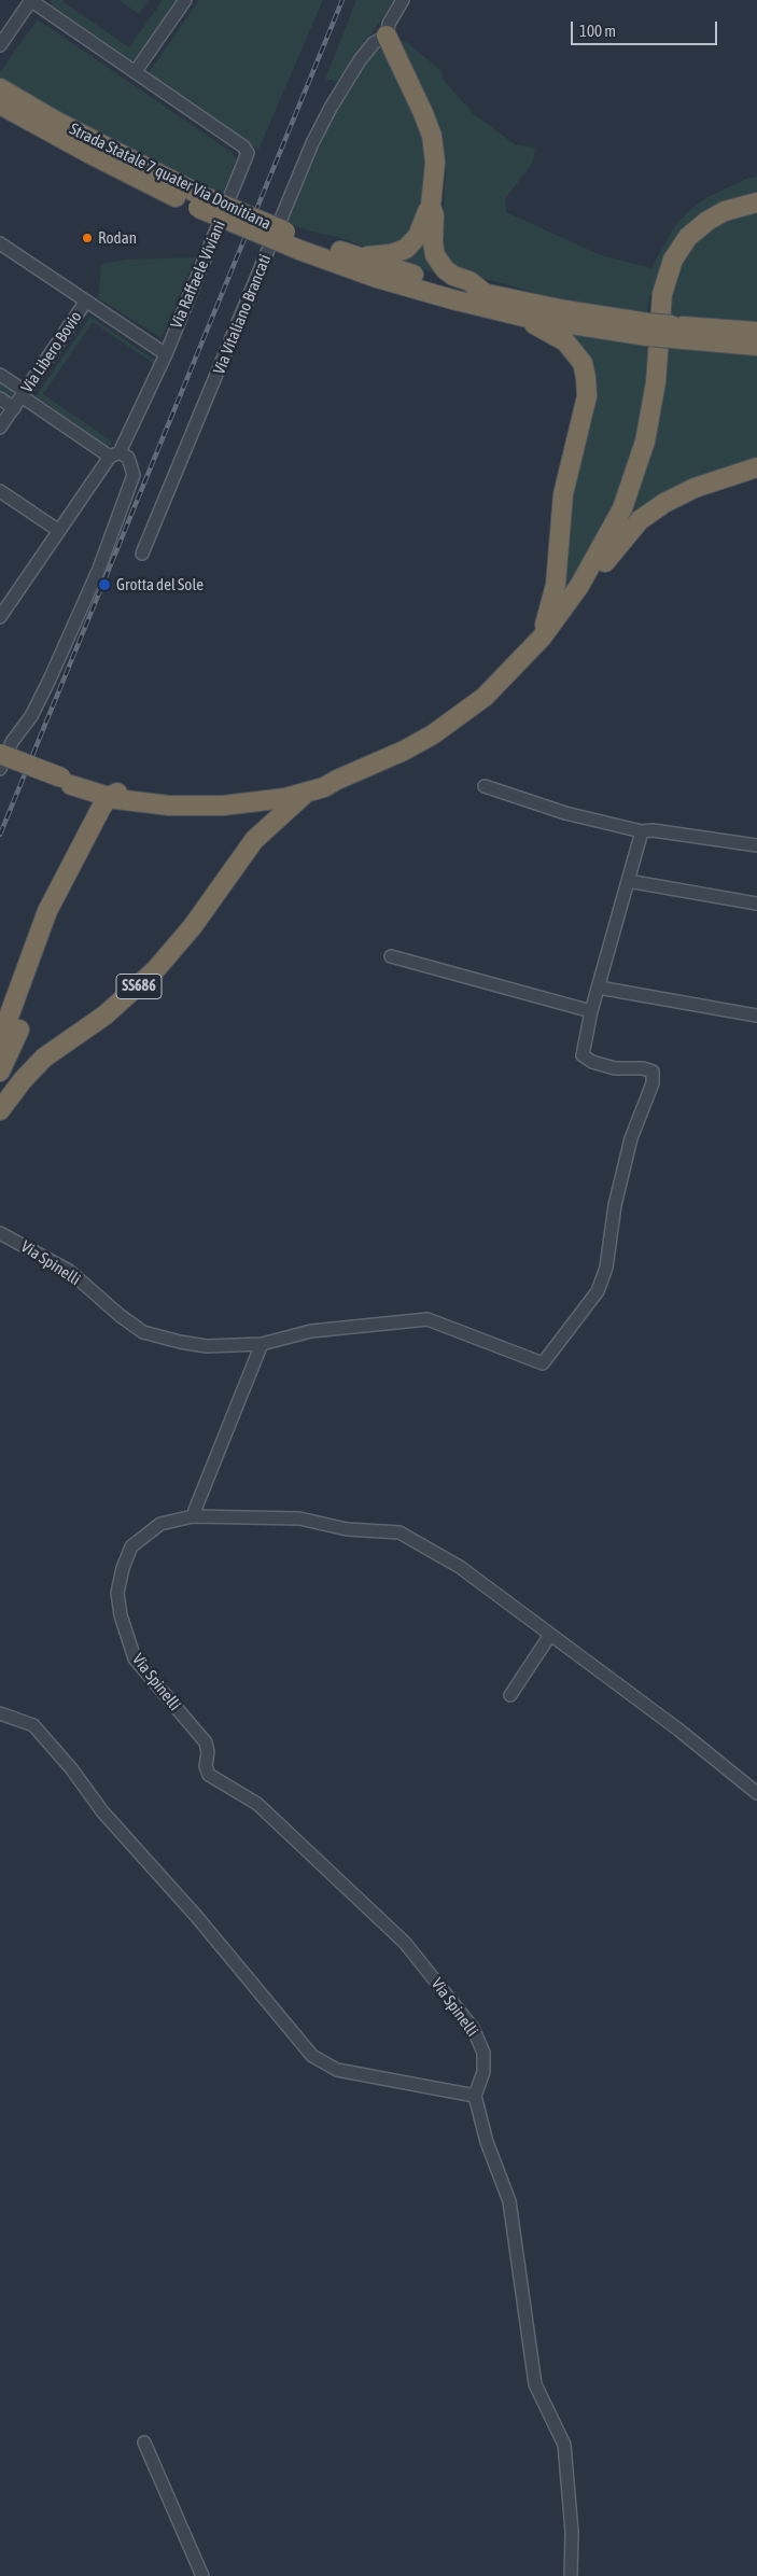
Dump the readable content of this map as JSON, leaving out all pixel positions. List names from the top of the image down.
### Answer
{
  "streets": {
    "highway": ["Strada Statale 7 quater Via Domitiana", "SS686"],
    "street": [
      "Via Raffaele Viviani",
      "Via Vitaliano Brancati",
      "Via Libero Bovio",
      "Via Spinelli"
    ]
  },
  "places": ["Rodan", "Grotta del Sole"],
  "scale_bar": "100 m"
}
